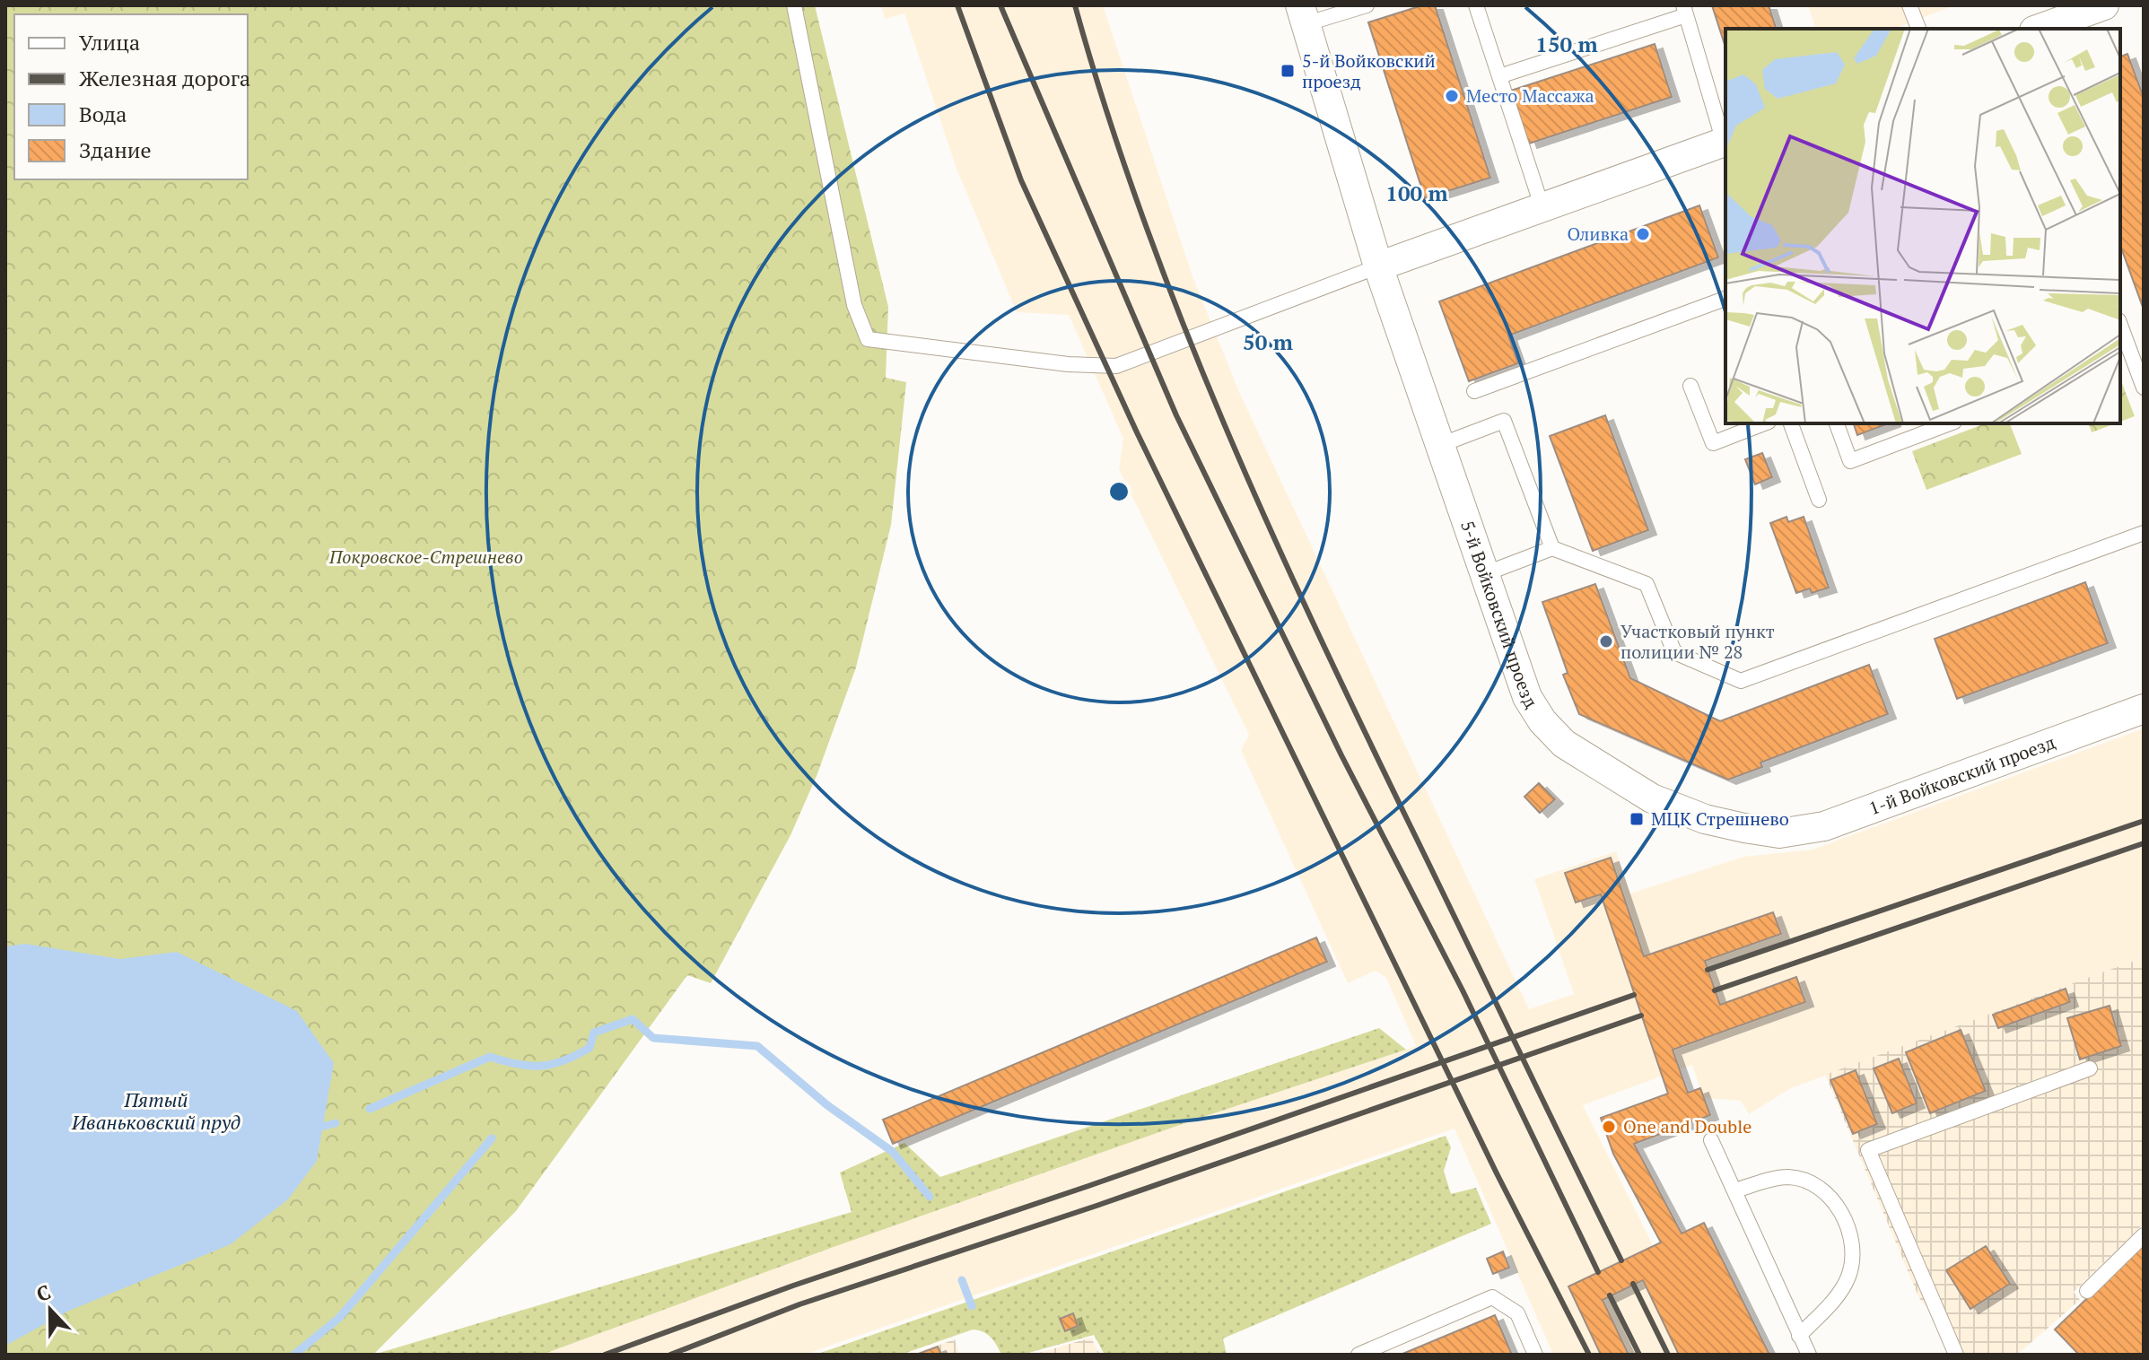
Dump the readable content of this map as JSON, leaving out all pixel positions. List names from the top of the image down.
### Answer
{
  "streets": {
    "street": ["5-й Войковский проезд", "1-й Войковский проезд"]
  },
  "crossings": [
    ["5-й Войковский проезд", "1-й Войковский проезд"]
  ],
  "water": ["Пятый Иваньковский пруд"],
  "parks": ["Покровское-Стрешнево"],
  "places": {
    "transit": ["5-й Войковский проезд", "МЦК Стрешнево"],
    "other": [
      "Место Массажа",
      "Оливка",
      "Участковый пункт полиции № 28",
      "One and Double"
    ]
  },
  "legend": [
    "Улица",
    "Железная дорога",
    "Вода",
    "Здание"
  ],
  "north": "top",
  "rings": ["150 m", "100 m", "50 m"]
}
